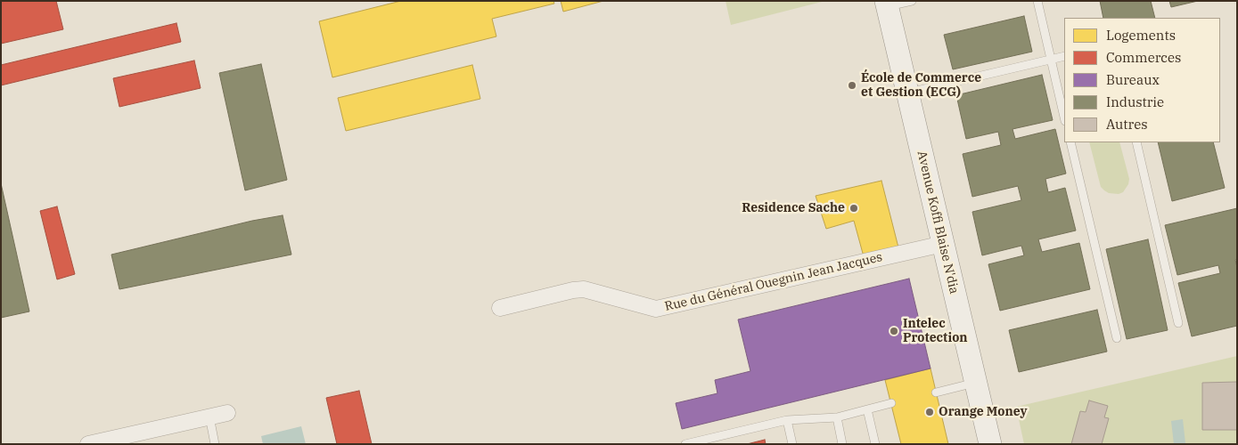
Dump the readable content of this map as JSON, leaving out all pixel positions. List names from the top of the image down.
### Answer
{
  "streets": {
    "street": ["Avenue Koffi Blaise N'dia", "Rue du Général Ouegnin Jean Jacques"]
  },
  "crossings": [
    ["Avenue Koffi Blaise N'dia", "Rue du Général Ouegnin Jean Jacques"]
  ],
  "places": [
    "École de Commerce et Gestion (ECG)",
    "Residence Sache",
    "Intelec Protection",
    "Orange Money"
  ],
  "legend": [
    "Logements",
    "Commerces",
    "Bureaux",
    "Industrie",
    "Autres"
  ]
}
